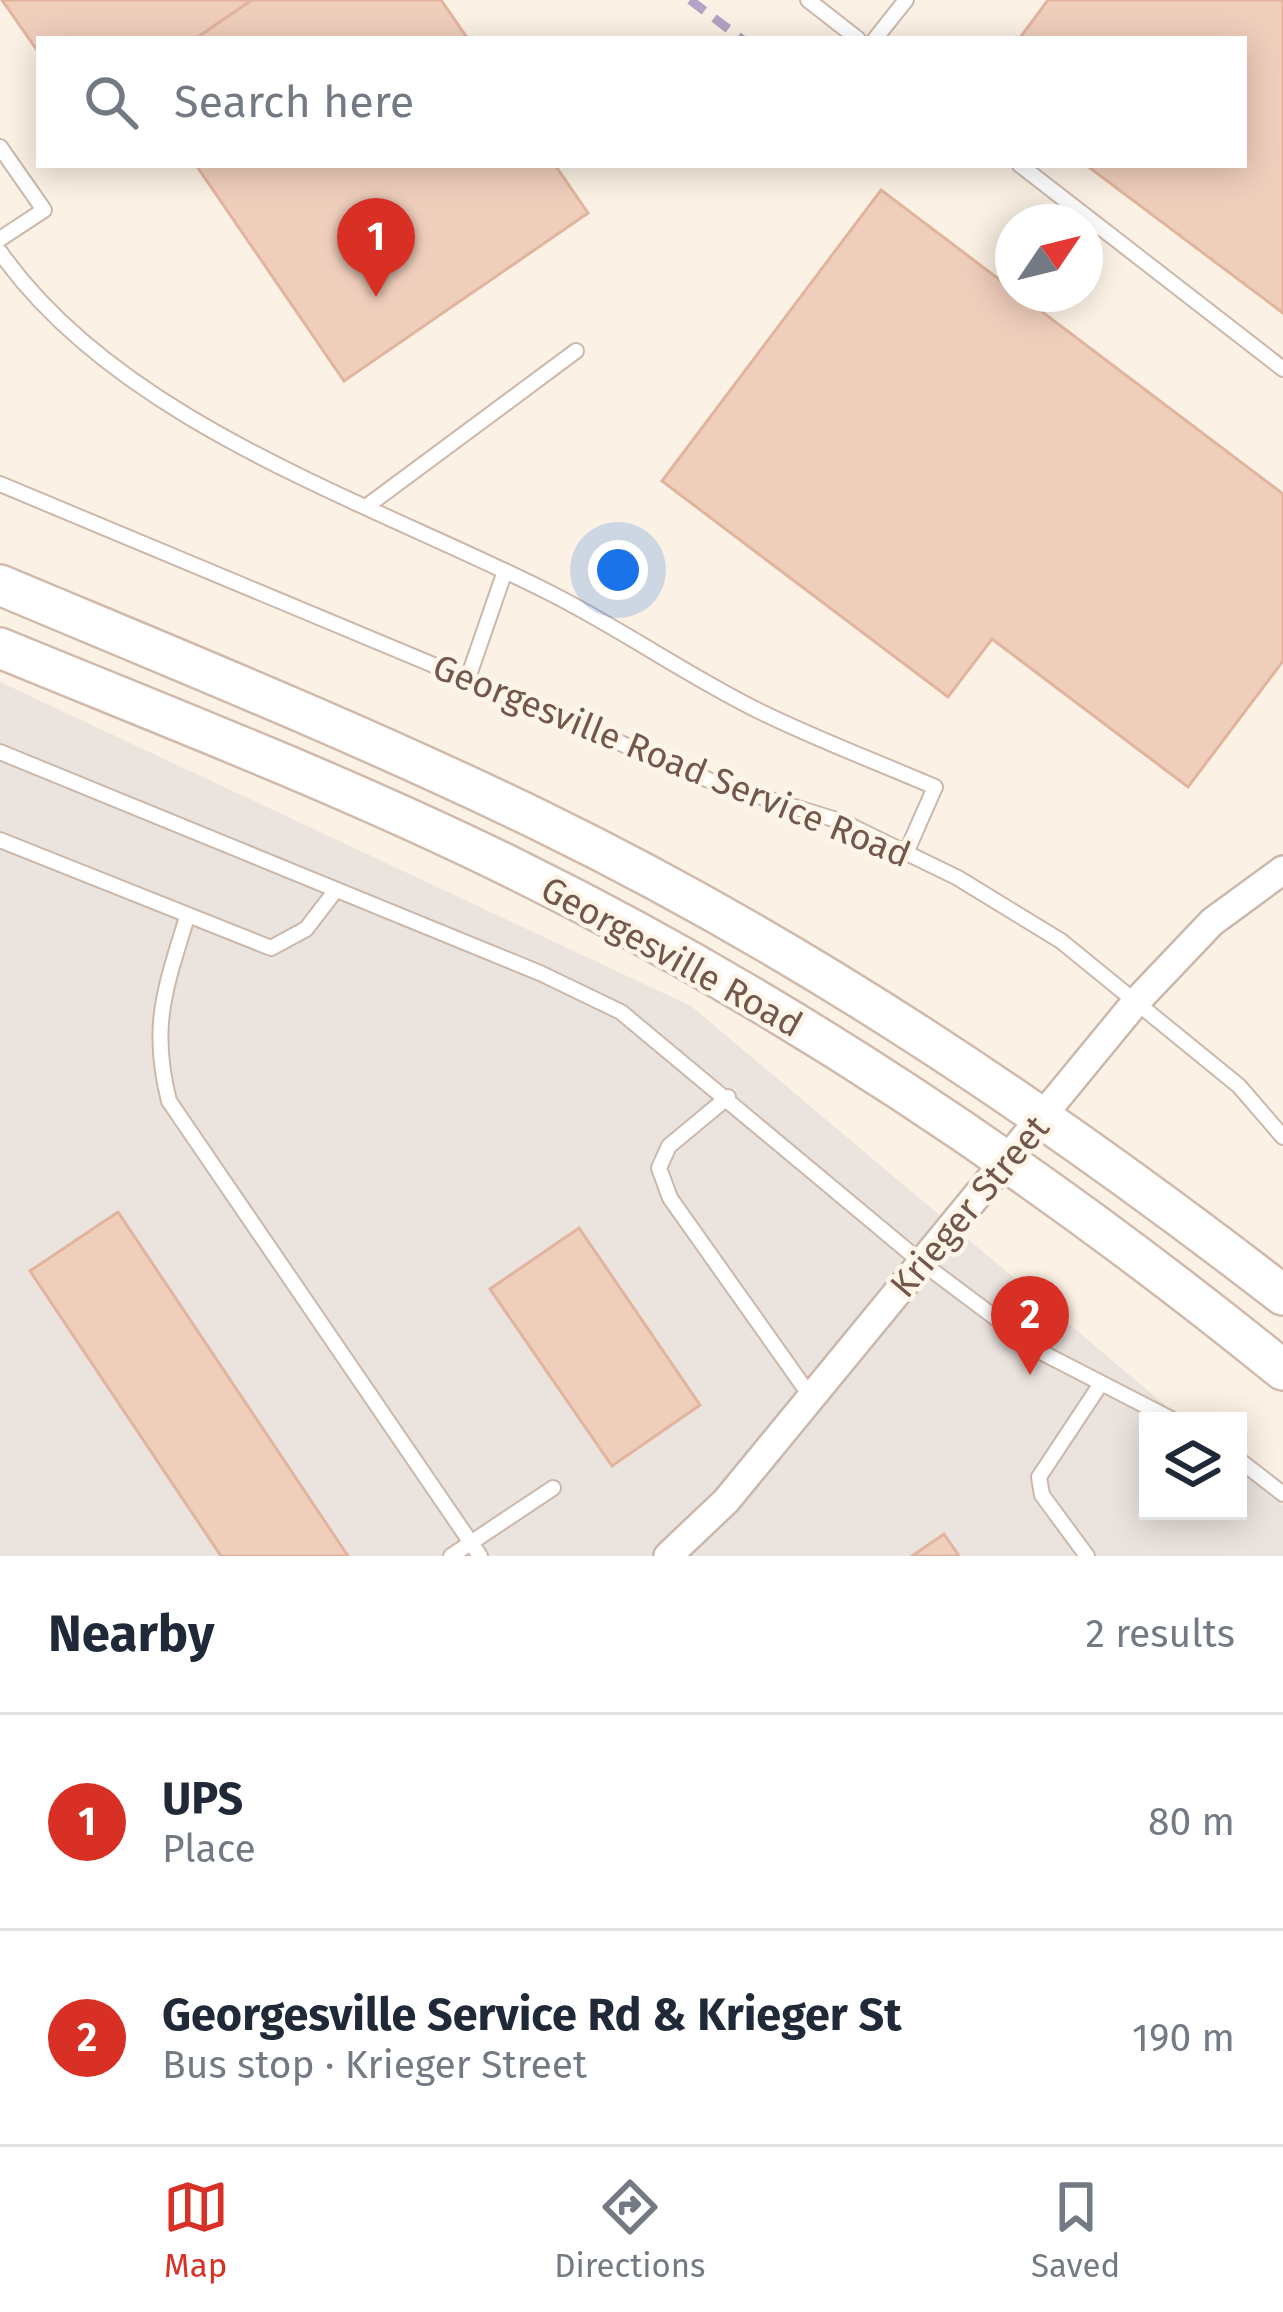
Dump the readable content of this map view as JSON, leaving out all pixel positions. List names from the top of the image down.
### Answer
{
  "streets": {
    "main road": ["Georgesville Road"],
    "street": ["Krieger Street"],
    "lane": ["Georgesville Road Service Road"]
  },
  "crossings": [
    ["Georgesville Road Service Road", "Krieger Street"],
    ["Georgesville Road", "Krieger Street"]
  ],
  "north": "top right",
  "page": {
    "search": "Search here",
    "pins": ["1", "2"],
    "heading": ["Nearby", "2 results"],
    "list": [
      {
        "mark": "1",
        "name": "UPS",
        "note": "Place",
        "value": "80 m"
      },
      {
        "mark": "2",
        "name": "Georgesville Service Rd & Krieger St",
        "note": "Bus stop · Krieger Street",
        "value": "190 m"
      }
    ],
    "nav": ["Map", "Directions", "Saved"]
  }
}
